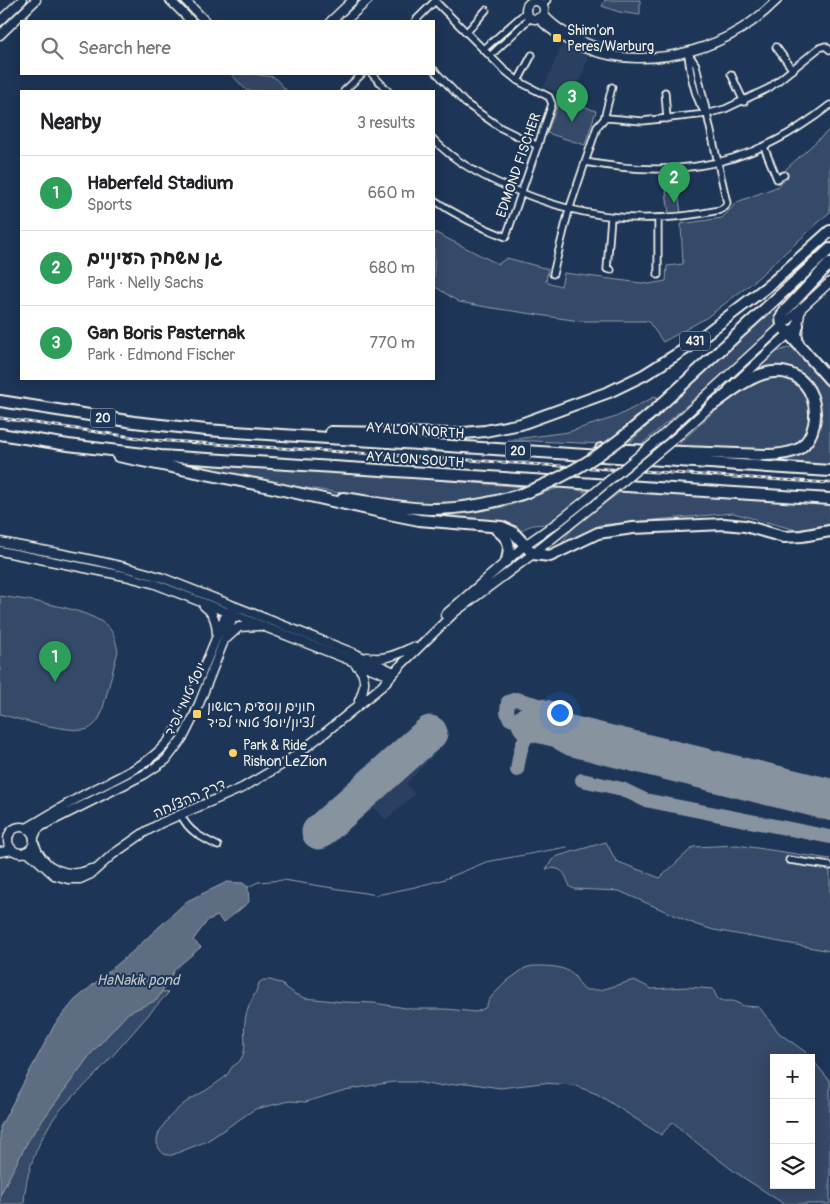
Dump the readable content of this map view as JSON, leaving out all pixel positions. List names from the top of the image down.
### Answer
{
  "streets": {
    "highway": [
      "431",
      "20",
      "AYALON NORTH",
      "AYALON SOUTH"
    ],
    "street": ["EDMOND FISCHER", "יוסף טומי לפיד", "דרך ההצלחה"]
  },
  "crossings": [
    ["431", "AYALON NORTH"],
    ["יוסף טומי לפיד", "דרך ההצלחה"]
  ],
  "water": ["HaNakik pond"],
  "places": {
    "transit": ["Shim'on Peres/Warburg", "חונים נוסעים ראשון לציון/יוסף טומי לפיד"],
    "other": ["Park & Ride Rishon LeZion"]
  },
  "page": {
    "search": "Search here",
    "pins": ["3", "2", "1"],
    "heading": ["Nearby", "3 results"],
    "list": [
      {
        "mark": "1",
        "name": "Haberfeld Stadium",
        "note": "Sports",
        "value": "660 m"
      },
      {
        "mark": "2",
        "name": "גן משחק העיניים",
        "note": "Park · Nelly Sachs",
        "value": "680 m"
      },
      {
        "mark": "3",
        "name": "Gan Boris Pasternak",
        "note": "Park · Edmond Fischer",
        "value": "770 m"
      }
    ],
    "map_buttons": ["+", "−"]
  }
}
